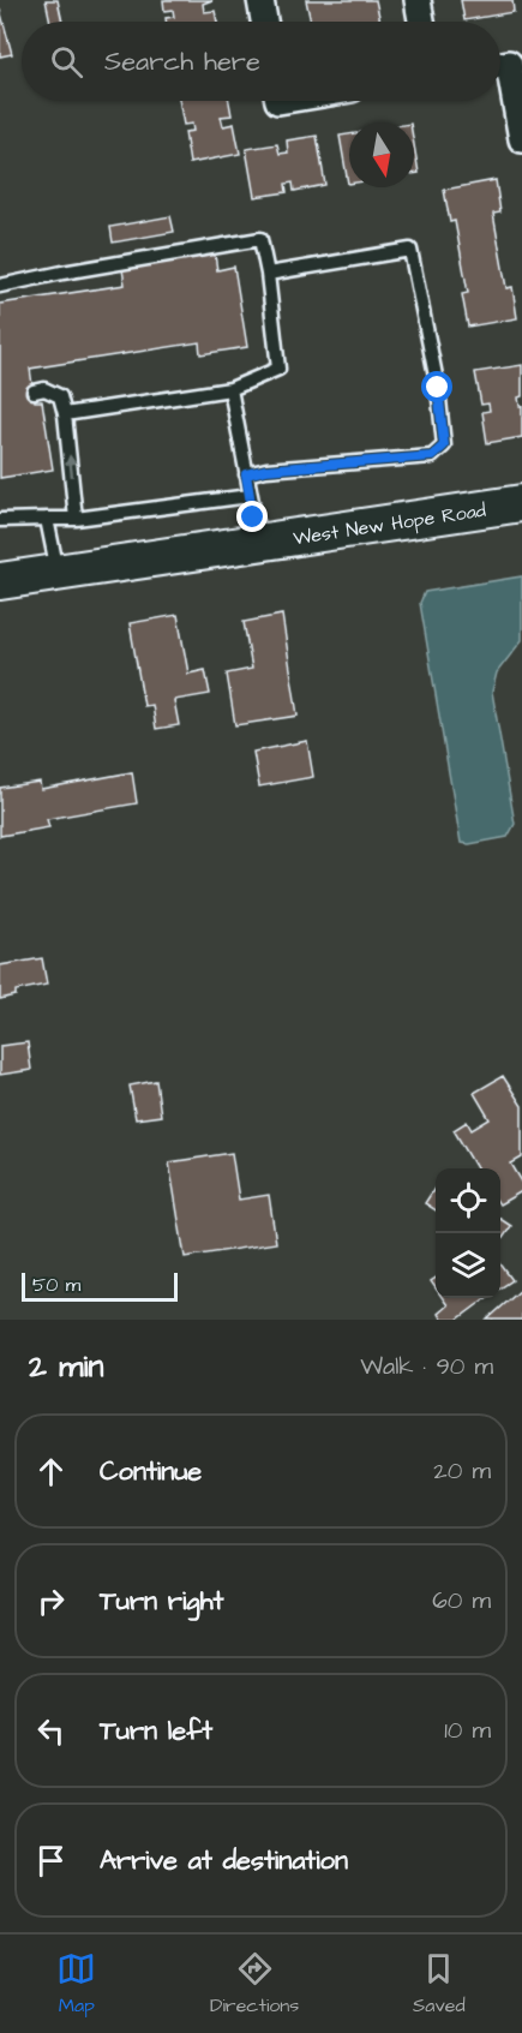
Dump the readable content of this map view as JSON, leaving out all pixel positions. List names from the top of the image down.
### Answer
{
  "streets": {
    "main road": ["West New Hope Road"]
  },
  "scale_bar": "50 m",
  "north": "bottom",
  "page": {
    "search": "Search here",
    "scale": "50 m",
    "heading": ["2 min", "Walk · 90 m"],
    "list": [
      ["Continue", "20 m"],
      ["Turn right", "60 m"],
      ["Turn left", "10 m"],
      "Arrive at destination"
    ],
    "nav": ["Map", "Directions", "Saved"]
  }
}
